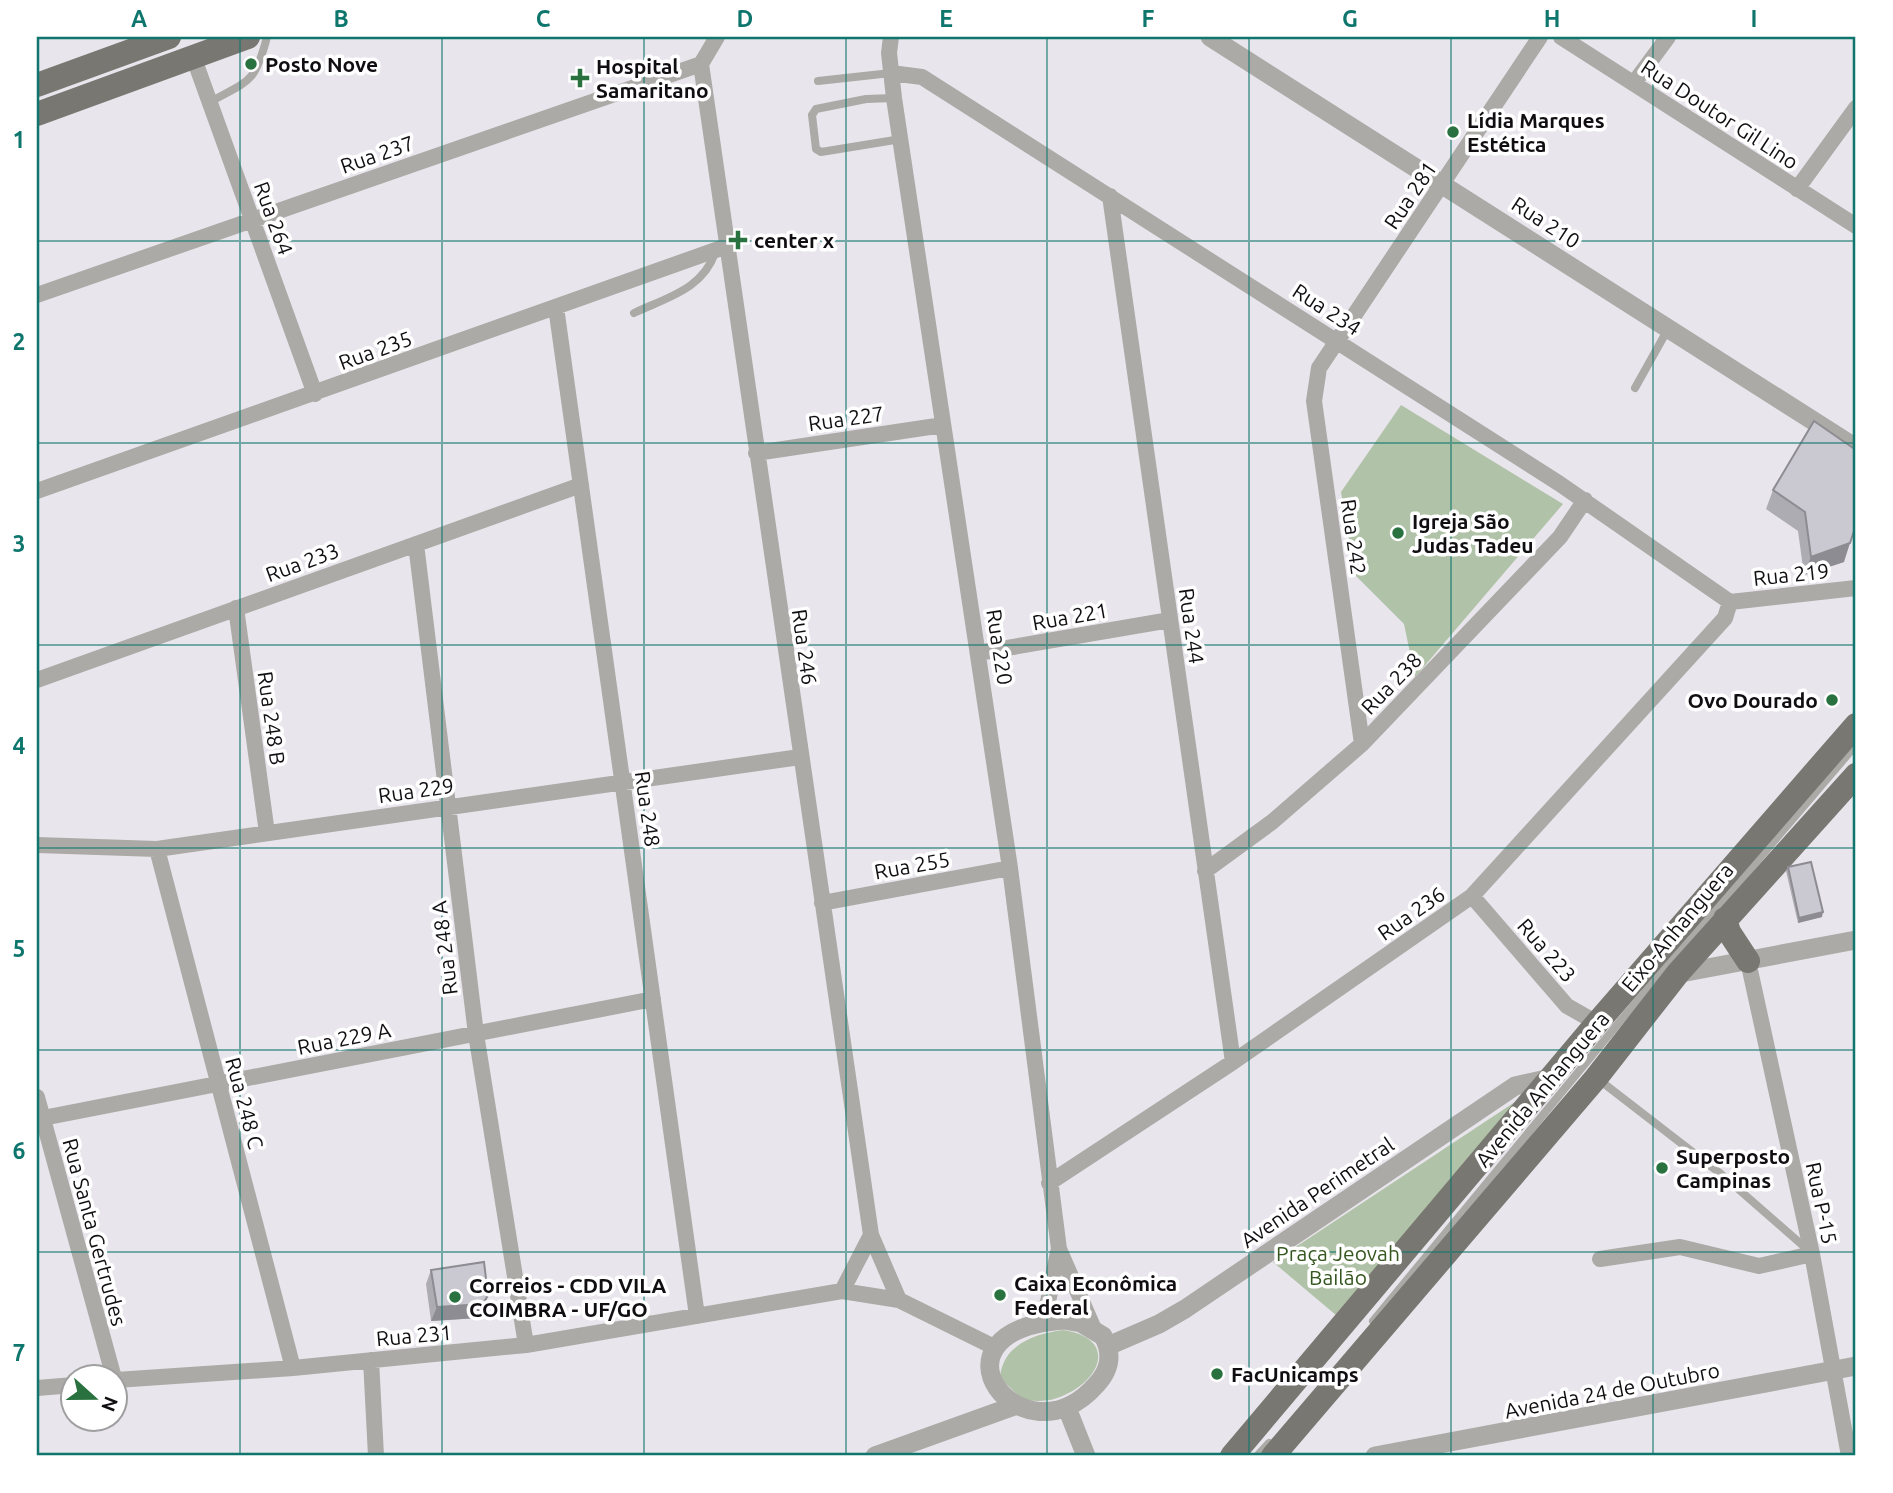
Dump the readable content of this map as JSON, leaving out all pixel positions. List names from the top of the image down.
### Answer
{
  "streets": {
    "main road": ["Avenida Anhanguera"],
    "street": [
      "Rua Doutor Gil Lino",
      "Rua 237",
      "Rua 281",
      "Rua 264",
      "Rua 210",
      "Rua 234",
      "Rua 235",
      "Rua 227",
      "Rua 242",
      "Rua 233",
      "Rua 219",
      "Rua 221",
      "Rua 244",
      "Rua 246",
      "Rua 220",
      "Rua 238",
      "Rua 248 B",
      "Rua 229",
      "Rua 248",
      "Rua 255",
      "Rua 236",
      "Rua 248 A",
      "Rua 223",
      "Rua 229 A",
      "Rua 248 C",
      "Avenida Perimetral",
      "Rua P-15",
      "Rua Santa Gertrudes",
      "Rua 231",
      "Avenida 24 de Outubro"
    ],
    "lane": ["Eixo-Anhanguera"]
  },
  "crossings": [
    ["Rua 237", "Rua 264"],
    ["Rua 237", "Rua 246"],
    ["Rua 281", "Rua 210"],
    ["Rua 281", "Rua 234"],
    ["Rua 281", "Rua 242"],
    ["Rua 264", "Rua 235"],
    ["Rua 234", "Rua 242"],
    ["Rua 234", "Rua 219"],
    ["Rua 234", "Rua 244"],
    ["Rua 234", "Rua 220"],
    ["Rua 234", "Rua 238"],
    ["Rua 234", "Rua 236"],
    ["Rua 235", "Rua 246"],
    ["Rua 235", "Rua 248"],
    ["Rua 227", "Rua 246"],
    ["Rua 227", "Rua 220"],
    ["Rua 242", "Rua 238"],
    ["Rua 233", "Rua 248 B"],
    ["Rua 233", "Rua 248"],
    ["Rua 233", "Rua 248 A"],
    ["Rua 219", "Rua 236"],
    ["Rua 221", "Rua 244"],
    ["Rua 221", "Rua 220"],
    ["Rua 244", "Rua 238"],
    ["Rua 244", "Rua 236"],
    ["Rua 246", "Rua 229"],
    ["Rua 246", "Rua 255"],
    ["Rua 246", "Rua 231"],
    ["Rua 220", "Rua 255"],
    ["Rua 220", "Rua 236"],
    ["Rua 220", "Avenida Perimetral"],
    ["Rua 220", "Rua 231"],
    ["Rua 248 B", "Rua 229"],
    ["Rua 229", "Rua 248"],
    ["Rua 229", "Rua 248 A"],
    ["Rua 229", "Rua 248 C"],
    ["Rua 248", "Rua 229 A"],
    ["Rua 248", "Rua 231"],
    ["Rua 236", "Rua 223"],
    ["Eixo-Anhanguera", "Avenida Anhanguera"],
    ["Rua 248 A", "Rua 229 A"],
    ["Rua 248 A", "Rua 231"],
    ["Rua 223", "Avenida Anhanguera"],
    ["Rua 229 A", "Rua 248 C"],
    ["Rua 229 A", "Rua Santa Gertrudes"],
    ["Avenida Anhanguera", "Avenida Perimetral"],
    ["Rua 248 C", "Rua 231"],
    ["Avenida Perimetral", "Rua 231"],
    ["Rua P-15", "Avenida 24 de Outubro"]
  ],
  "parks": ["Praça Jeovah Bailão"],
  "places": {
    "other": [
      "Posto Nove",
      "Lídia Marques Estética",
      "Igreja São Judas Tadeu",
      "Ovo Dourado",
      "Superposto Campinas",
      "Caixa Econômica Federal",
      "Correios - CDD VILA COIMBRA - UF/GO",
      "FacUnicamps"
    ],
    "health": ["Hospital Samaritano", "center x"]
  },
  "north": "right",
  "grid": {
    "columns": [
      "A",
      "B",
      "C",
      "D",
      "E",
      "F",
      "G",
      "H",
      "I"
    ],
    "rows": [
      "1",
      "2",
      "3",
      "4",
      "5",
      "6",
      "7"
    ]
  }
}
